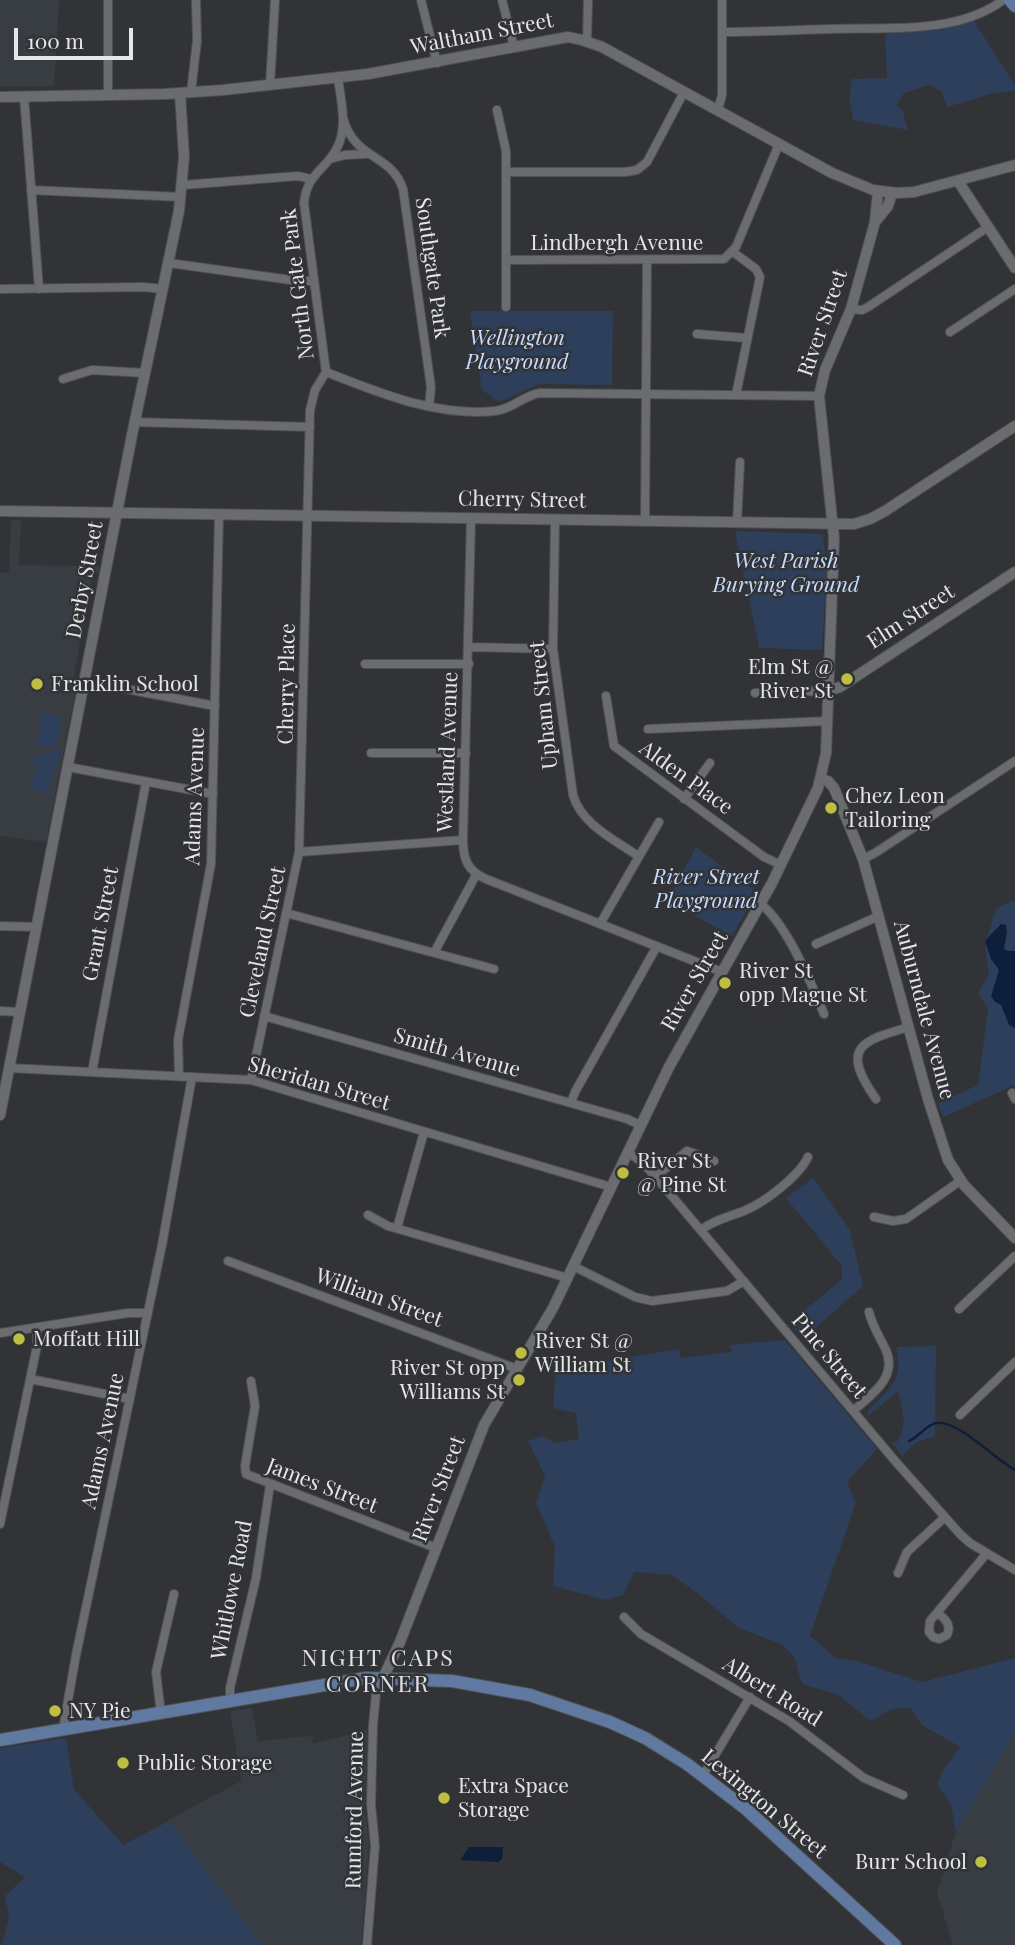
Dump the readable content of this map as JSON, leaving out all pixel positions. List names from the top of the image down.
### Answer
{
  "streets": {
    "main road": ["Lexington Street"],
    "street": [
      "Waltham Street",
      "Lindbergh Avenue",
      "Southgate Park",
      "North Gate Park",
      "River Street",
      "Cherry Street",
      "Derby Street",
      "Elm Street",
      "Cherry Place",
      "Upham Street",
      "Westland Avenue",
      "Alden Place",
      "Adams Avenue",
      "Grant Street",
      "Cleveland Street",
      "Auburndale Avenue",
      "Smith Avenue",
      "Sheridan Street",
      "William Street",
      "Pine Street",
      "James Street",
      "Whitlowe Road",
      "Albert Road",
      "Rumford Avenue"
    ]
  },
  "crossings": [
    ["Waltham Street", "Lindbergh Avenue"],
    ["Waltham Street", "North Gate Park"],
    ["Waltham Street", "River Street"],
    ["Waltham Street", "Derby Street"],
    ["Southgate Park", "North Gate Park"],
    ["North Gate Park", "Cherry Place"],
    ["River Street", "Cherry Street"],
    ["River Street", "Elm Street"],
    ["River Street", "Alden Place"],
    ["River Street", "Auburndale Avenue"],
    ["River Street", "Smith Avenue"],
    ["River Street", "Sheridan Street"],
    ["River Street", "William Street"],
    ["River Street", "Pine Street"],
    ["River Street", "James Street"],
    ["River Street", "Lexington Street"],
    ["River Street", "Rumford Avenue"],
    ["Cherry Street", "Derby Street"],
    ["Cherry Street", "Cherry Place"],
    ["Cherry Street", "Upham Street"],
    ["Cherry Street", "Westland Avenue"],
    ["Cherry Street", "Adams Avenue"],
    ["Derby Street", "Sheridan Street"],
    ["Cherry Place", "Cleveland Street"],
    ["Adams Avenue", "Sheridan Street"],
    ["Adams Avenue", "Lexington Street"],
    ["Grant Street", "Sheridan Street"],
    ["Cleveland Street", "Smith Avenue"],
    ["Cleveland Street", "Sheridan Street"],
    ["James Street", "Whitlowe Road"],
    ["Whitlowe Road", "Lexington Street"],
    ["Lexington Street", "Rumford Avenue"]
  ],
  "districts": ["NIGHT CAPS CORNER"],
  "parks": ["Wellington Playground", "West Parish Burying Ground", "River Street Playground"],
  "places": [
    "Elm St @ River St",
    "Franklin School",
    "Chez Leon Tailoring",
    "River St opp Mague St",
    "River St @ Pine St",
    "Moffatt Hill",
    "River St @ William St",
    "River St opp Williams St",
    "NY Pie",
    "Public Storage",
    "Extra Space Storage",
    "Burr School"
  ],
  "scale_bar": "100 m"
}
